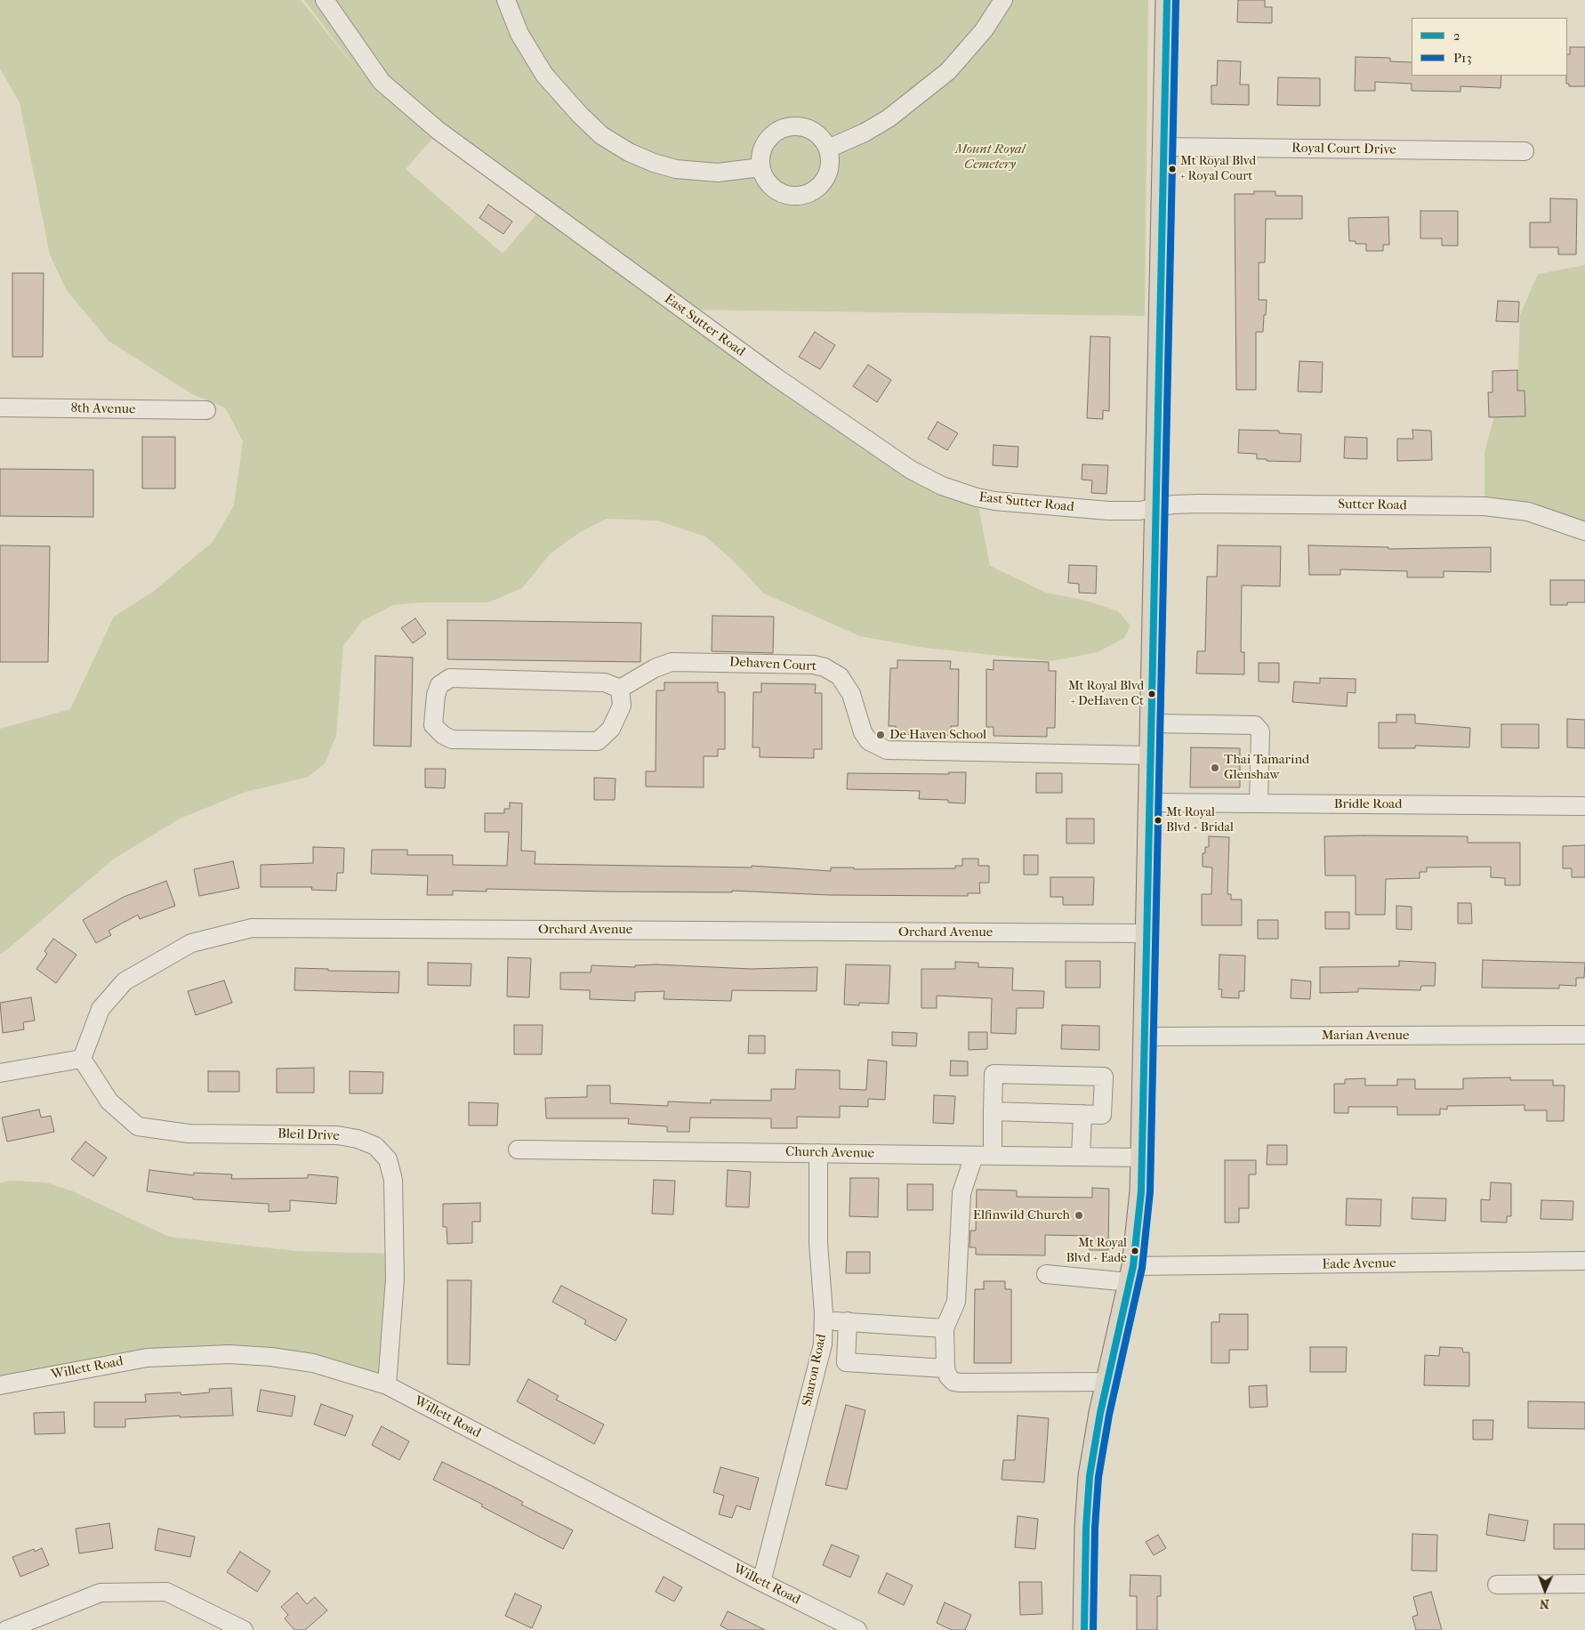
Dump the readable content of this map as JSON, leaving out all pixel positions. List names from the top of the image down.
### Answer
{
  "streets": {
    "street": [
      "Royal Court Drive",
      "East Sutter Road",
      "8th Avenue",
      "Sutter Road",
      "Dehaven Court",
      "Bridle Road",
      "Orchard Avenue",
      "Marian Avenue",
      "Bleil Drive",
      "Church Avenue",
      "Eade Avenue",
      "Willett Road",
      "Sharon Road"
    ]
  },
  "crossings": [
    ["East Sutter Road", "Sutter Road"],
    ["Orchard Avenue", "Bleil Drive"],
    ["Bleil Drive", "Willett Road"],
    ["Church Avenue", "Sharon Road"],
    ["Willett Road", "Sharon Road"]
  ],
  "parks": ["Mount Royal Cemetery"],
  "places": [
    "Mt Royal Blvd + Royal Court",
    "Mt Royal Blvd + DeHaven Ct",
    "De Haven School",
    "Thai Tamarind Glenshaw",
    "Mt Royal Blvd + Bridal",
    "Elfinwild Church",
    "Mt Royal Blvd + Eade"
  ],
  "lines": ["transit line 2", "transit line P13"],
  "legend": ["2", "P13"],
  "north": "bottom"
}
